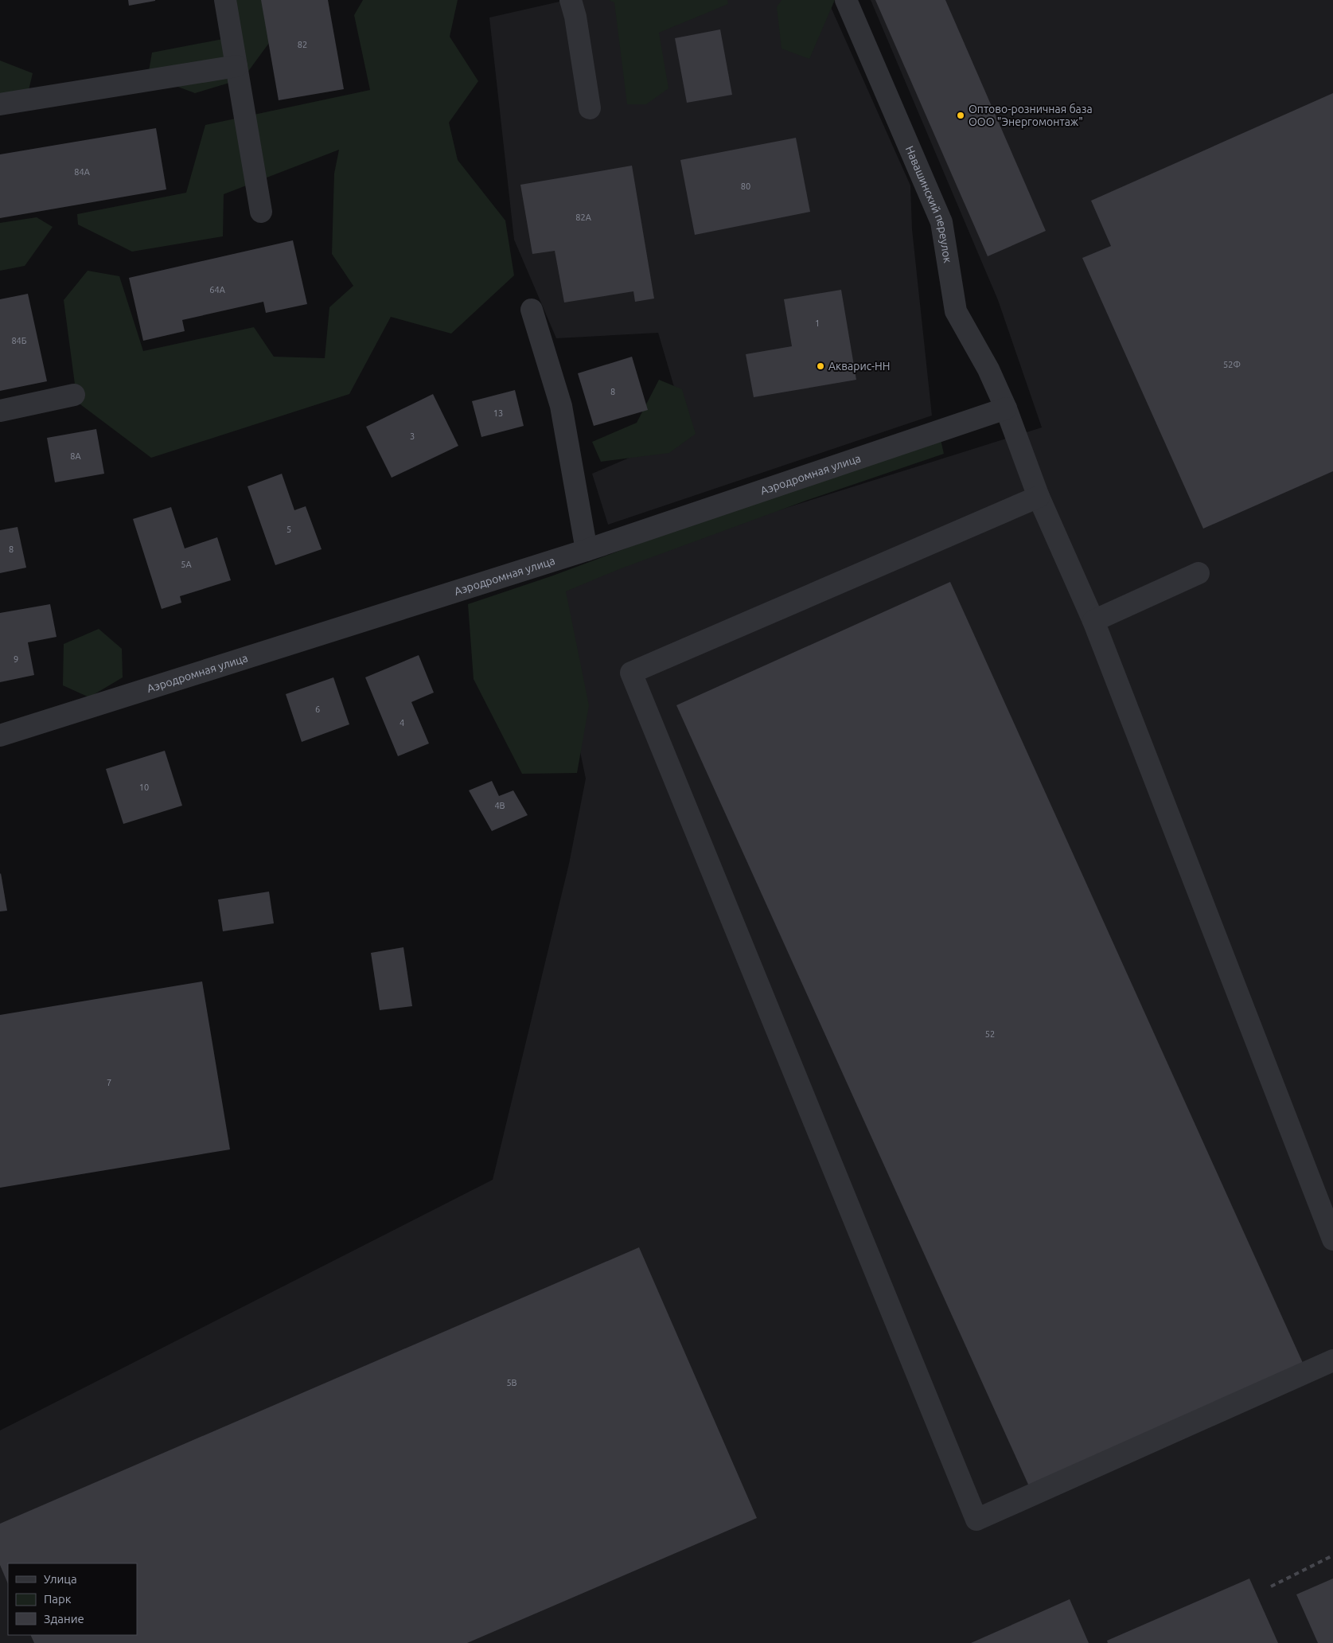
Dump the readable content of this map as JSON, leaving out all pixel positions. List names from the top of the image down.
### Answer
{
  "streets": {
    "street": ["Навашинский переулок", "Аэродромная улица"]
  },
  "crossings": [
    ["Навашинский переулок", "Аэродромная улица"]
  ],
  "places": ["Оптово-розничная база ООО \"Энергомонтаж\"", "Акварис-НН"],
  "house_numbers": [
    "82",
    "84А",
    "80",
    "82А",
    "64А",
    "1",
    "84Б",
    "52Ф",
    "8",
    "13",
    "3",
    "8А",
    "5",
    "8",
    "5А",
    "9",
    "6",
    "4",
    "10",
    "4В",
    "52",
    "7",
    "5В"
  ],
  "legend": ["Улица", "Парк", "Здание"]
}
